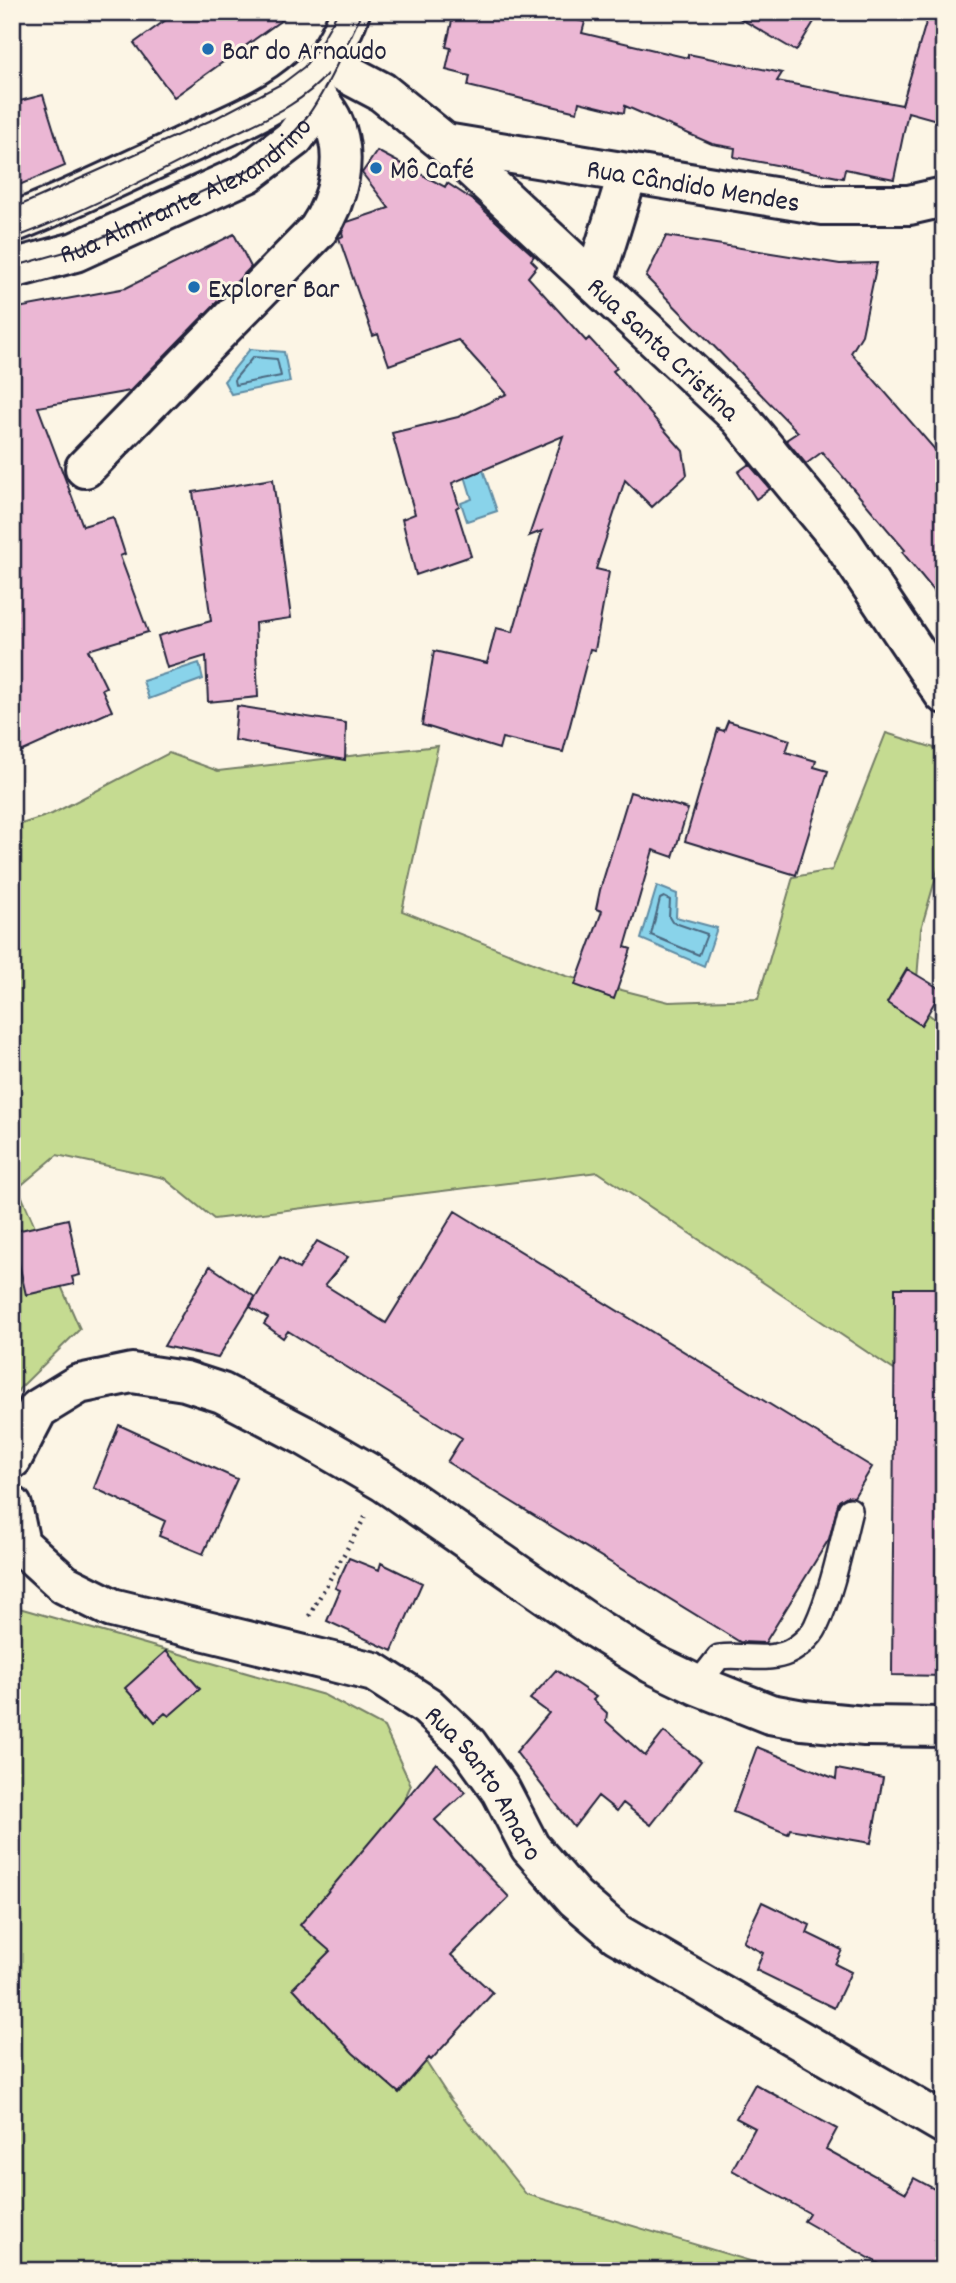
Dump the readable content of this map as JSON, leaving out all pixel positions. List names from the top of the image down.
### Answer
{
  "streets": {
    "street": [
      "Rua Cândido Mendes",
      "Rua Almirante Alexandrino",
      "Rua Santa Cristina",
      "Rua Santo Amaro"
    ]
  },
  "crossings": [
    ["Rua Cândido Mendes", "Rua Santa Cristina"],
    ["Rua Almirante Alexandrino", "Rua Santa Cristina"]
  ],
  "places": ["Bar do Arnaudo", "Mô Café", "Explorer Bar"]
}
